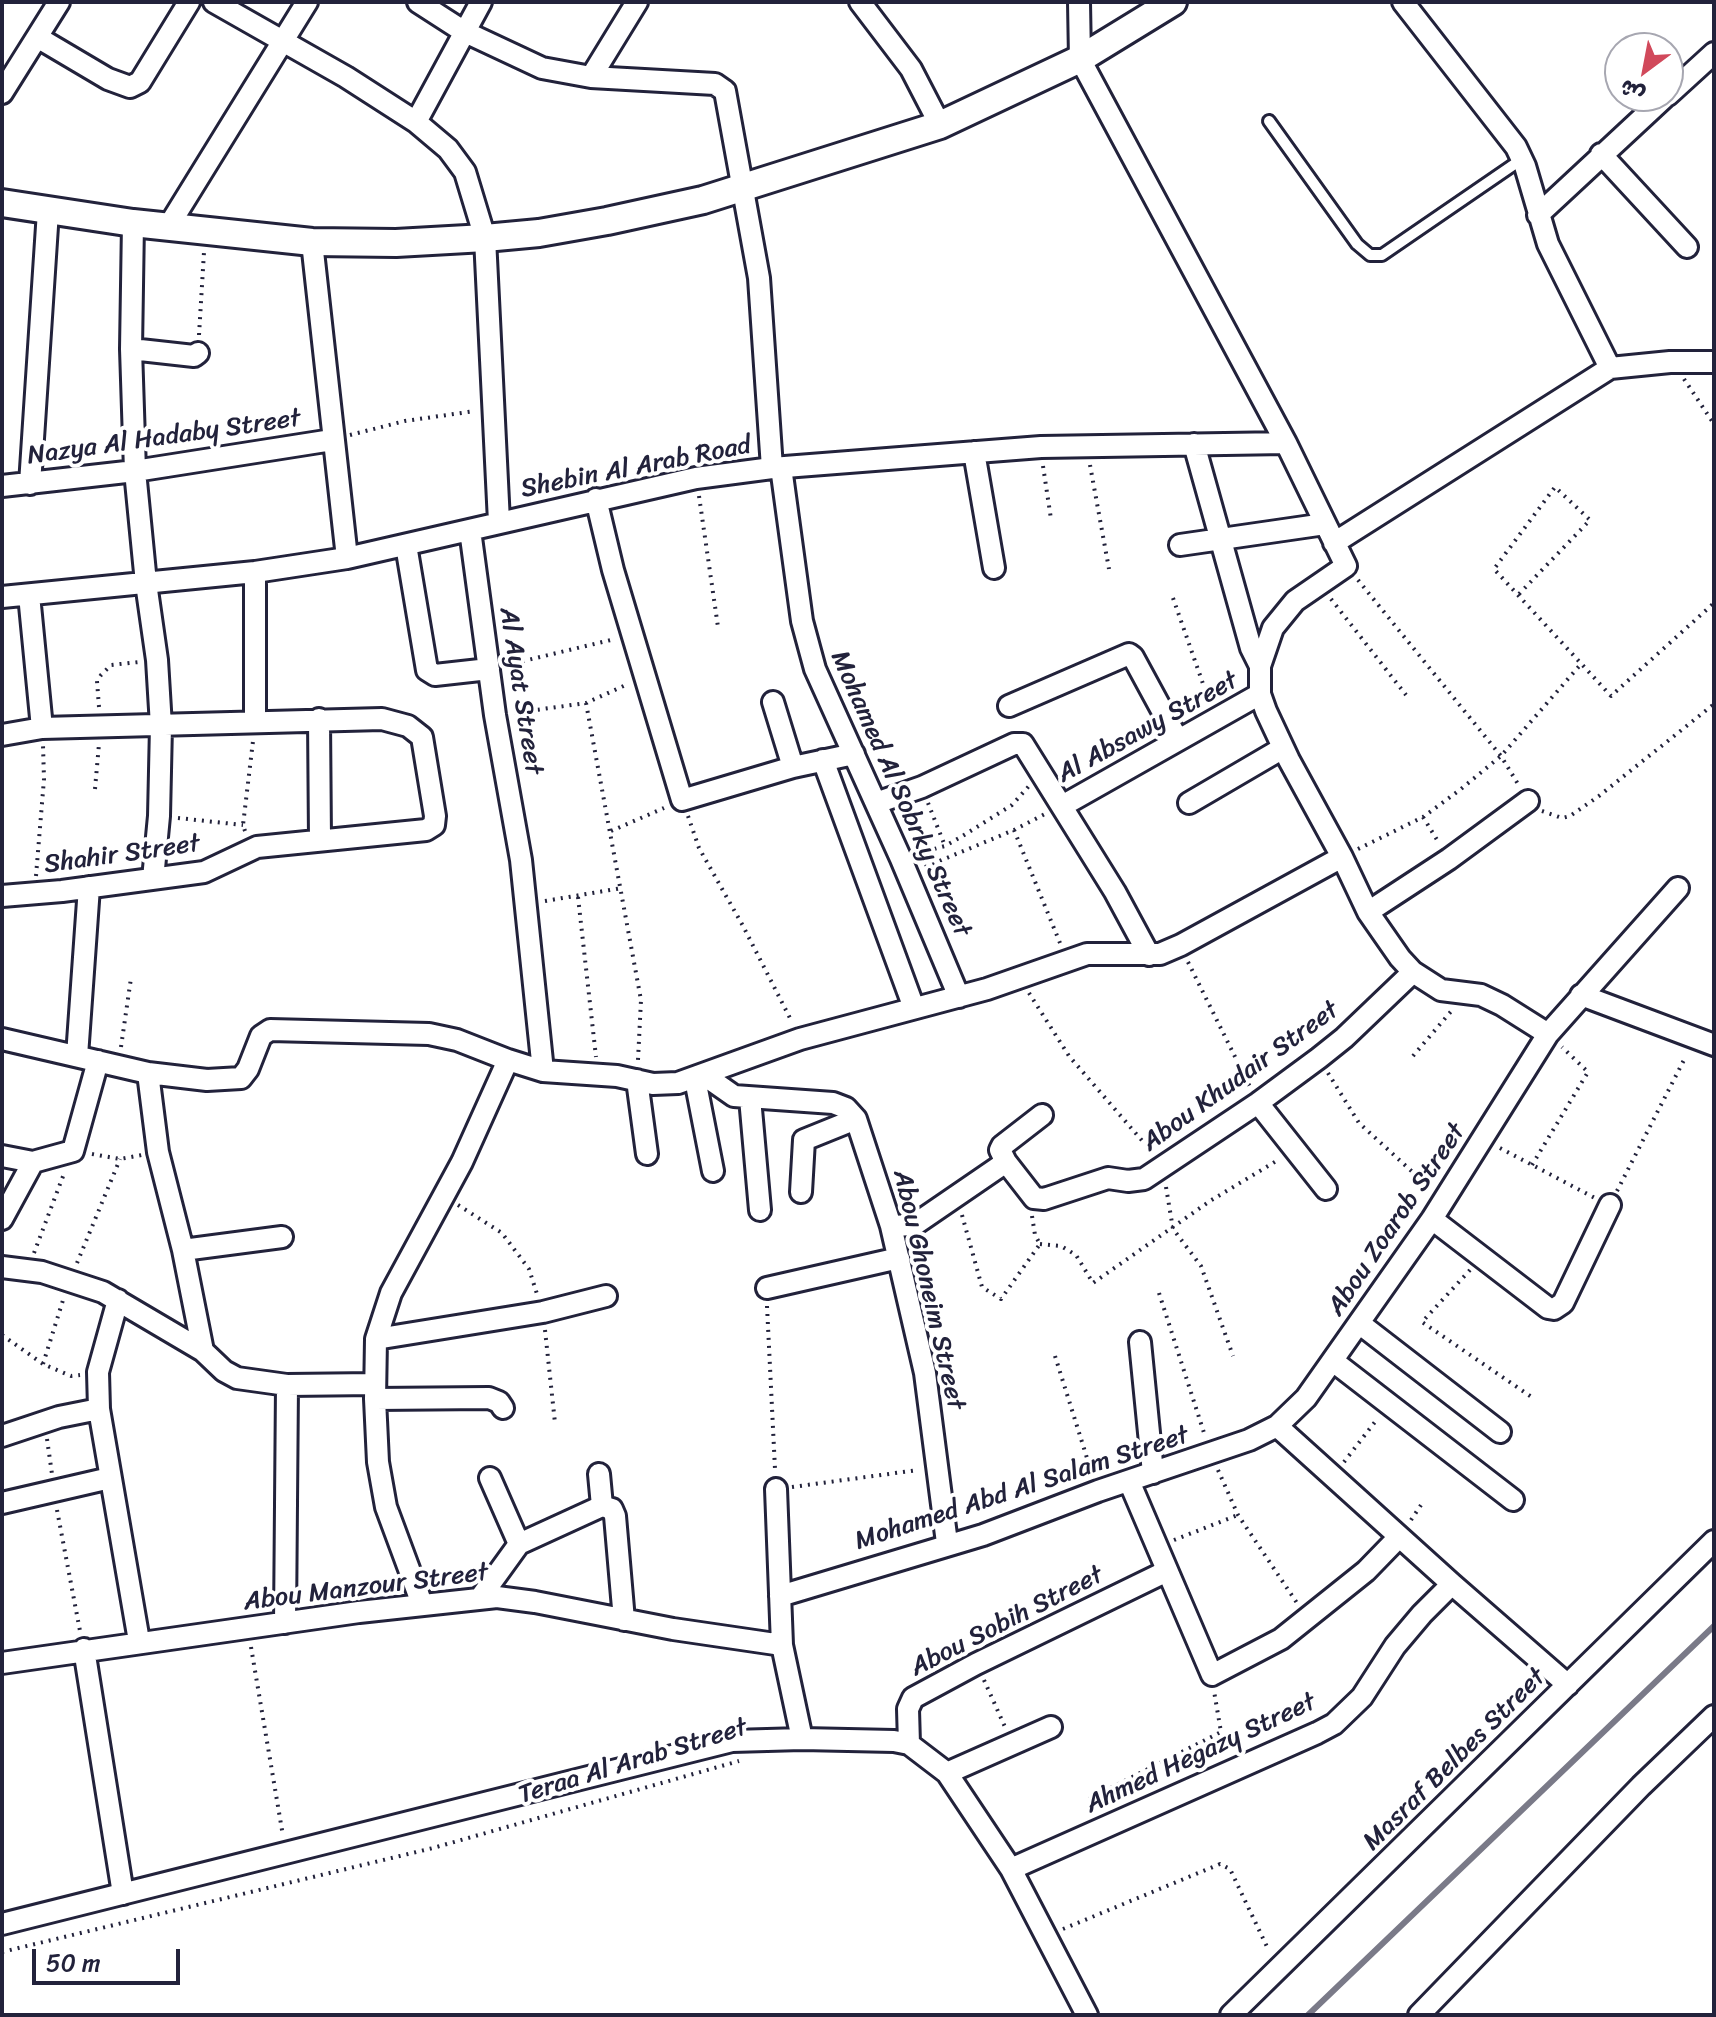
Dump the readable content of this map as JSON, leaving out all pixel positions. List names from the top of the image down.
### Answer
{
  "streets": {
    "street": [
      "Nazya Al Hadaby Street",
      "Shebin Al Arab Road",
      "Al Ayat Street",
      "Al Absawy Street",
      "Mohamed Al Sobrky Street",
      "Shahir Street",
      "Abou Khudair Street",
      "Abou Zoarob Street",
      "Abou Ghoneim Street",
      "Mohamed Abd Al Salam Street",
      "Abou Manzour Street",
      "Abou Sobih Street",
      "Ahmed Hegazy Street",
      "Masraf Belbes Street",
      "Teraa Al Arab Street"
    ]
  },
  "crossings": [
    ["Shebin Al Arab Road", "Al Ayat Street"],
    ["Shebin Al Arab Road", "Mohamed Al Sobrky Street"],
    ["Abou Zoarob Street", "Mohamed Abd Al Salam Street"],
    ["Abou Ghoneim Street", "Mohamed Abd Al Salam Street"],
    ["Abou Sobih Street", "Teraa Al Arab Street"]
  ],
  "scale_bar": "50 m",
  "north": "bottom left"
}
